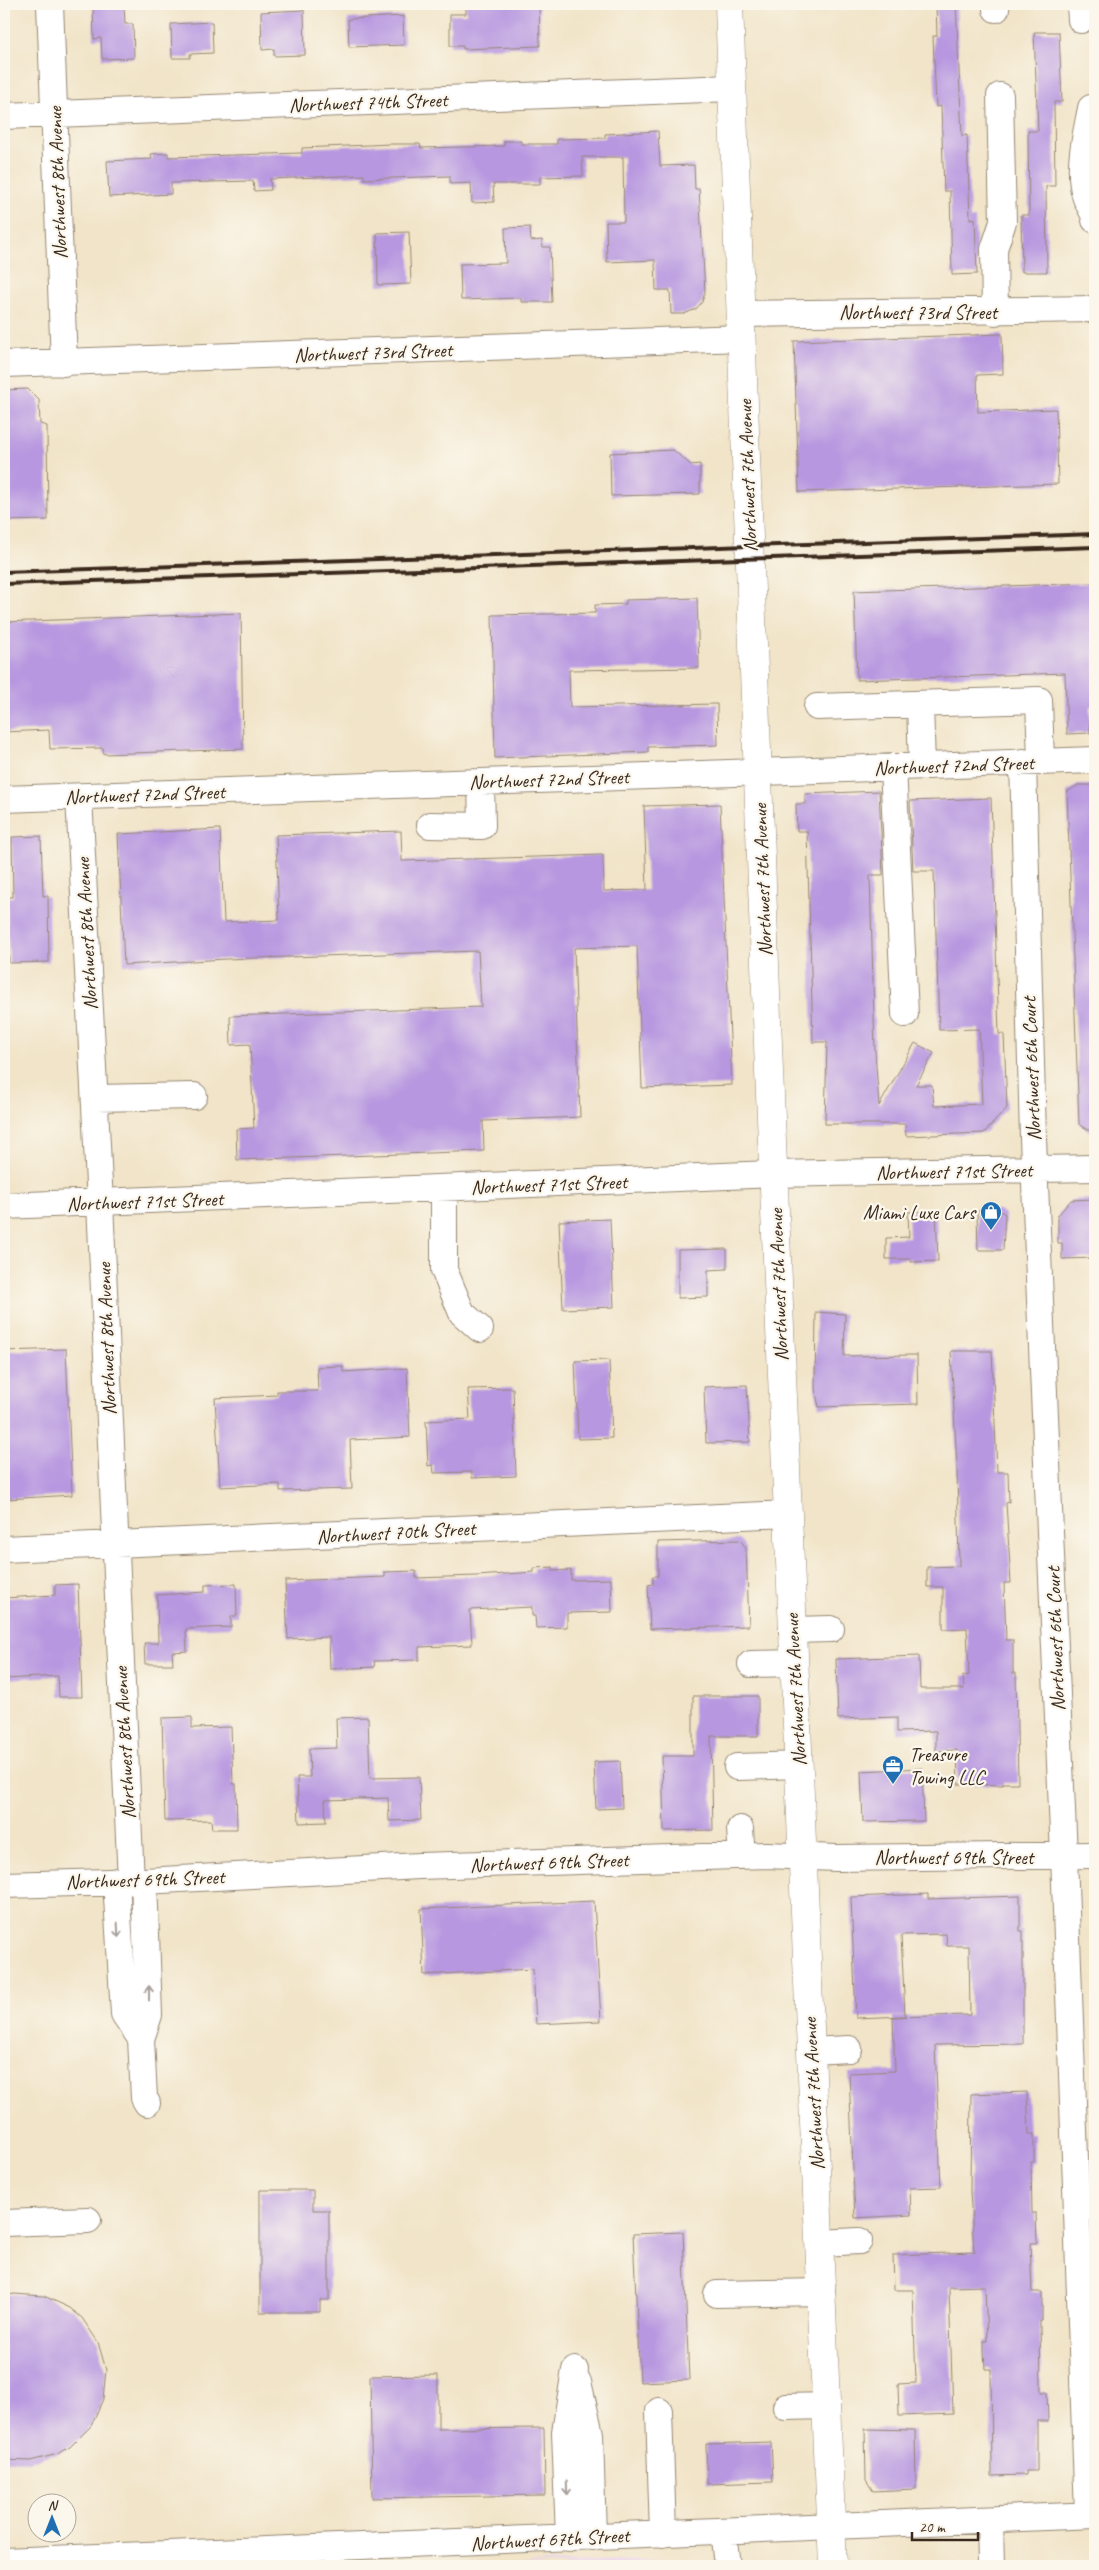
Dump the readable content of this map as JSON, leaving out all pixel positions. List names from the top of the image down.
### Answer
{
  "streets": {
    "main road": ["Northwest 7th Avenue"],
    "street": [
      "Northwest 74th Street",
      "Northwest 8th Avenue",
      "Northwest 73rd Street",
      "Northwest 72nd Street",
      "Northwest 6th Court",
      "Northwest 71st Street",
      "Northwest 70th Street",
      "Northwest 69th Street",
      "Northwest 67th Street"
    ]
  },
  "crossings": [
    ["Northwest 74th Street", "Northwest 8th Avenue"],
    ["Northwest 74th Street", "Northwest 7th Avenue"],
    ["Northwest 8th Avenue", "Northwest 73rd Street"],
    ["Northwest 8th Avenue", "Northwest 72nd Street"],
    ["Northwest 8th Avenue", "Northwest 71st Street"],
    ["Northwest 8th Avenue", "Northwest 70th Street"],
    ["Northwest 8th Avenue", "Northwest 69th Street"],
    ["Northwest 73rd Street", "Northwest 7th Avenue"],
    ["Northwest 7th Avenue", "Northwest 72nd Street"],
    ["Northwest 7th Avenue", "Northwest 71st Street"],
    ["Northwest 7th Avenue", "Northwest 70th Street"],
    ["Northwest 7th Avenue", "Northwest 69th Street"],
    ["Northwest 7th Avenue", "Northwest 67th Street"],
    ["Northwest 72nd Street", "Northwest 6th Court"],
    ["Northwest 6th Court", "Northwest 71st Street"],
    ["Northwest 6th Court", "Northwest 69th Street"],
    ["Northwest 6th Court", "Northwest 67th Street"]
  ],
  "places": {
    "shop": ["Miami Luxe Cars"],
    "office": ["Treasure Towing LLC"]
  },
  "scale_bar": "20 m",
  "north": "top"
}
